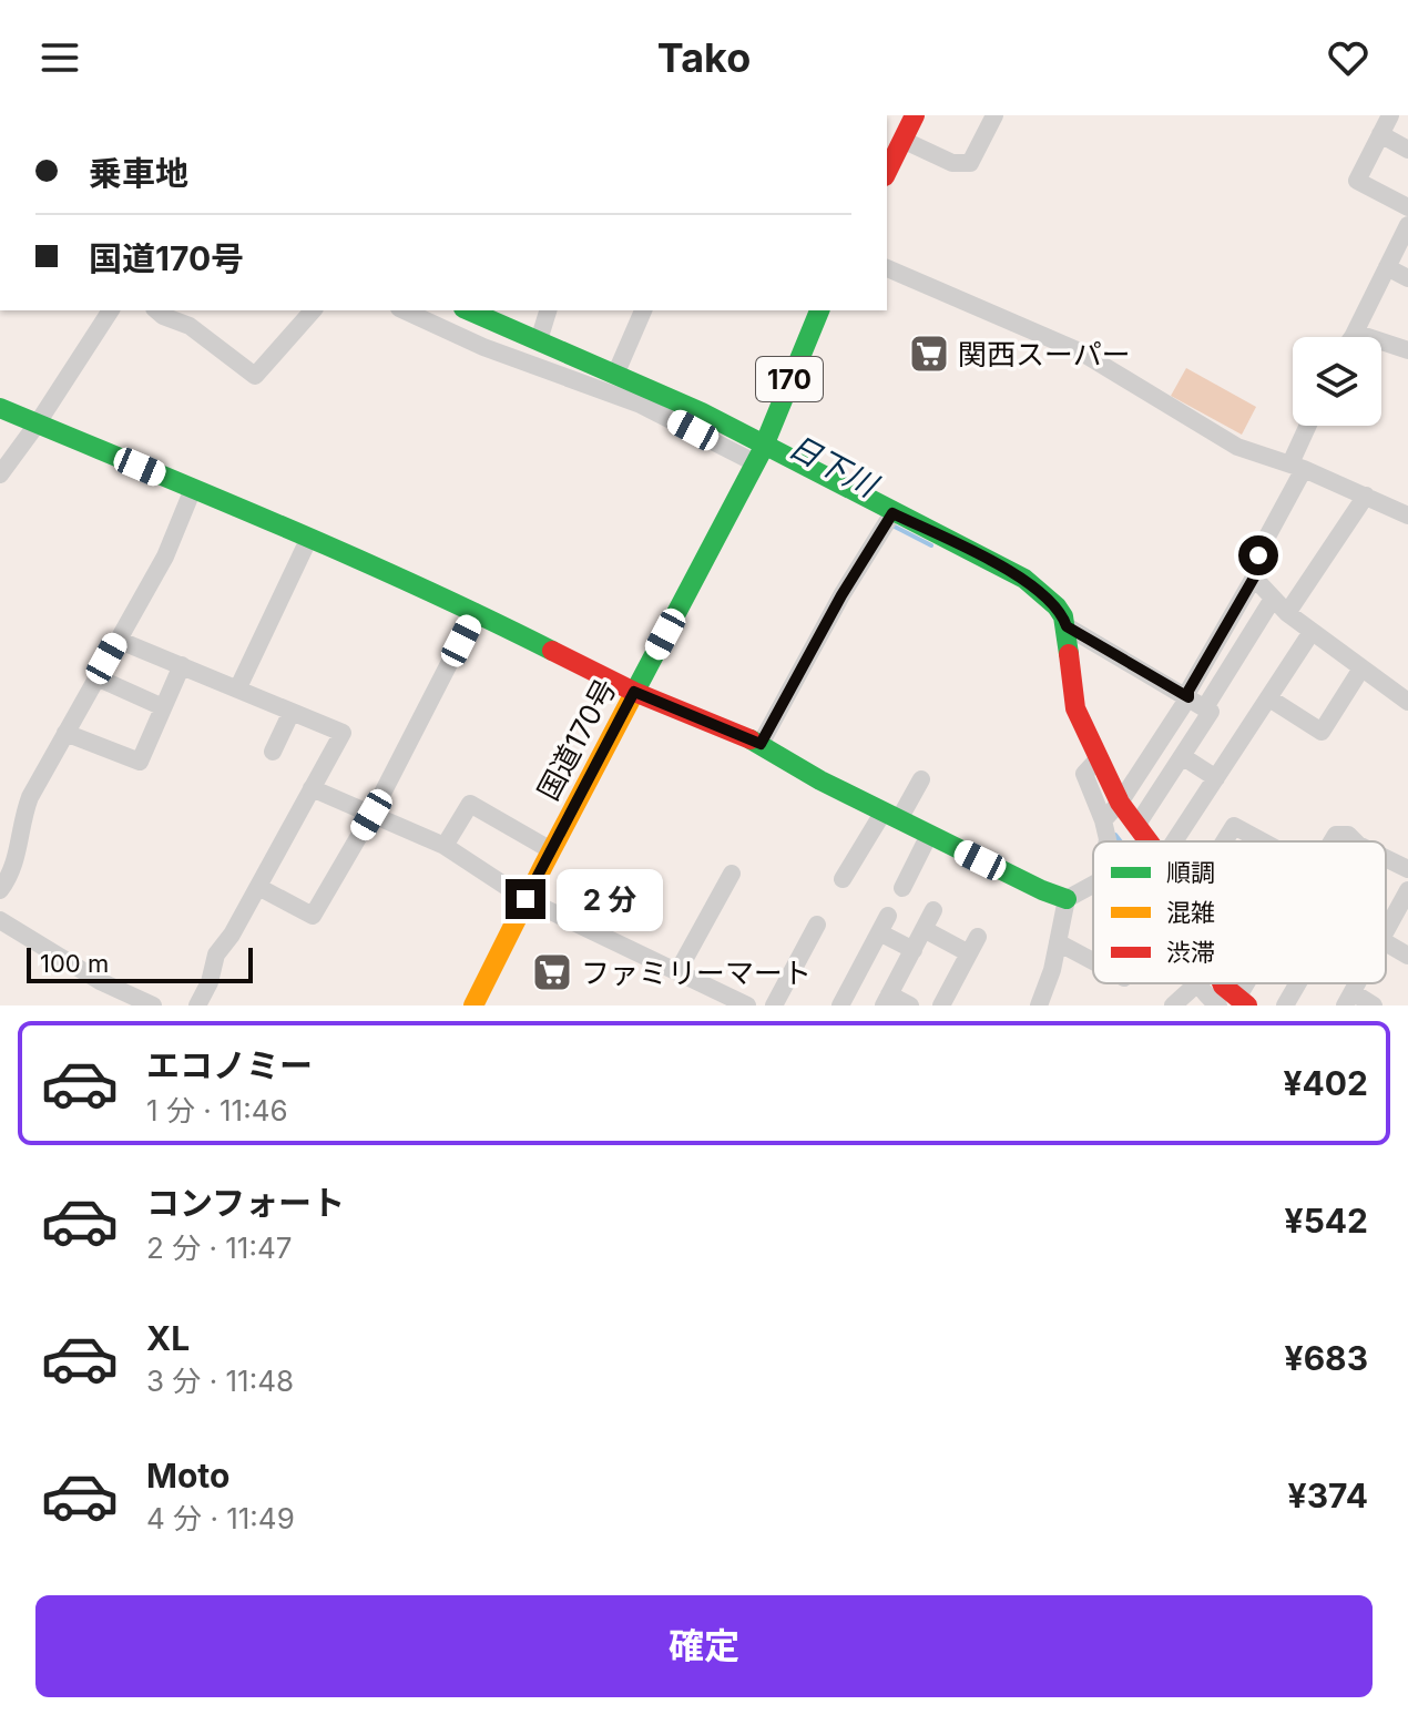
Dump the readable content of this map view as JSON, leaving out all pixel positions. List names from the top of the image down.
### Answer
{
  "streets": {
    "main road": ["170", "国道170号"]
  },
  "water": ["日下川"],
  "places": {
    "supermarket": ["関西スーパー", "ファミリーマート"]
  },
  "legend": ["順調", "混雑", "渋滞"],
  "scale_bar": "100 m",
  "page": {
    "header": "Tako",
    "banner": ["乗車地", "国道170号"],
    "bubble": "2 分",
    "scale": "100 m",
    "list": [
      {
        "name": "エコノミー",
        "note": "1 分 · 11:46",
        "value": "¥402"
      },
      {
        "name": "コンフォート",
        "note": "2 分 · 11:47",
        "value": "¥542"
      },
      {
        "name": "XL",
        "note": "3 分 · 11:48",
        "value": "¥683"
      },
      {
        "name": "Moto",
        "note": "4 分 · 11:49",
        "value": "¥374"
      }
    ],
    "buttons": "確定"
  }
}
